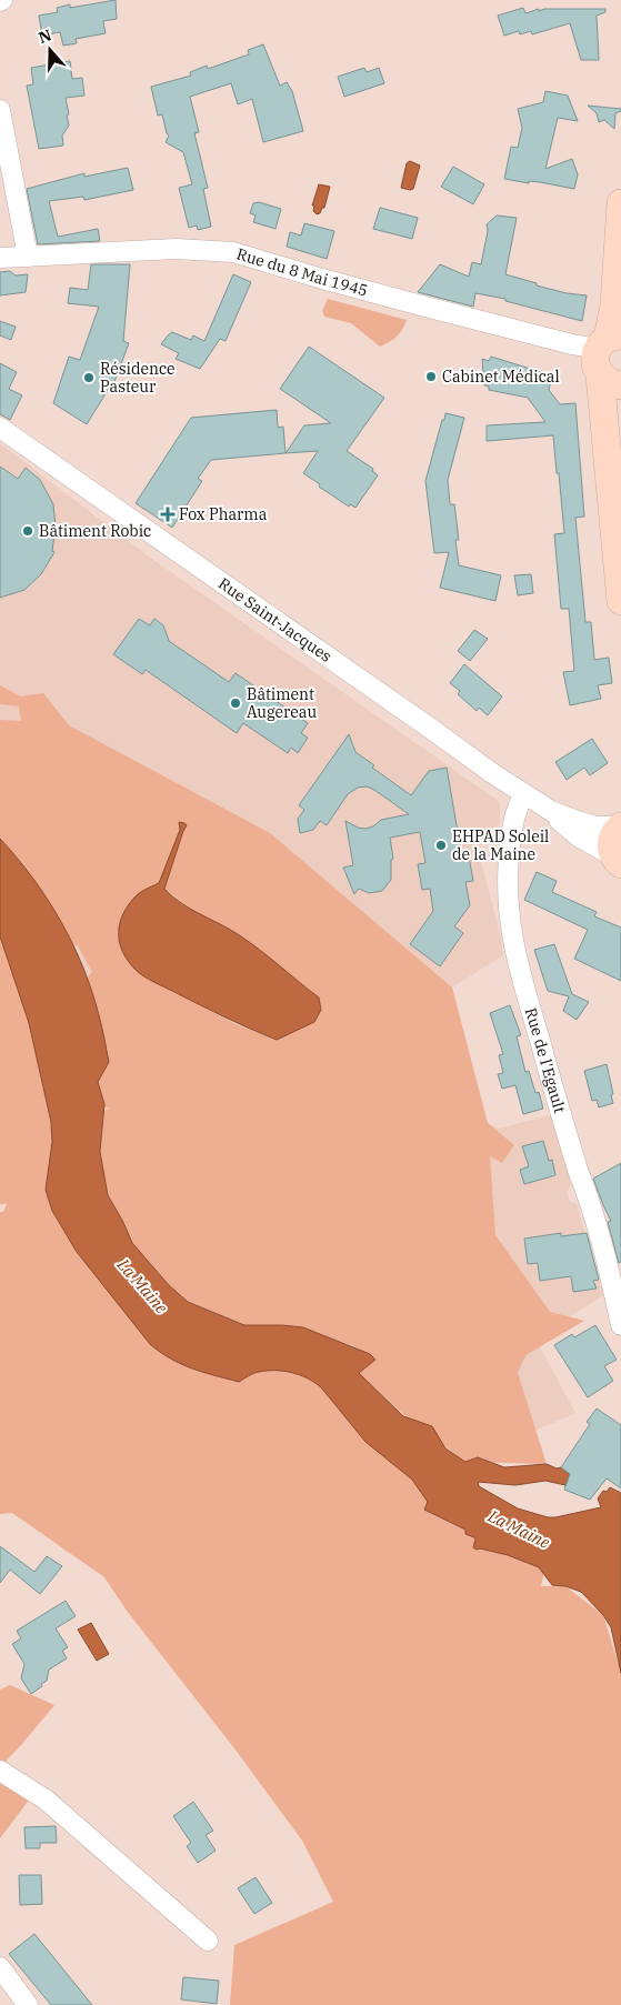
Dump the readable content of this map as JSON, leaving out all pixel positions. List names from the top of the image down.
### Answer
{
  "streets": {
    "street": ["Rue du 8 Mai 1945", "Rue Saint-Jacques", "Rue de l'Egault"]
  },
  "crossings": [
    ["Rue Saint-Jacques", "Rue de l'Egault"]
  ],
  "water": ["La Maine"],
  "places": {
    "other": [
      "Cabinet Médical",
      "Résidence Pasteur",
      "Bâtiment Robic",
      "Bâtiment Augereau",
      "EHPAD Soleil de la Maine"
    ],
    "health": ["Fox Pharma"]
  },
  "north": "top"
}
